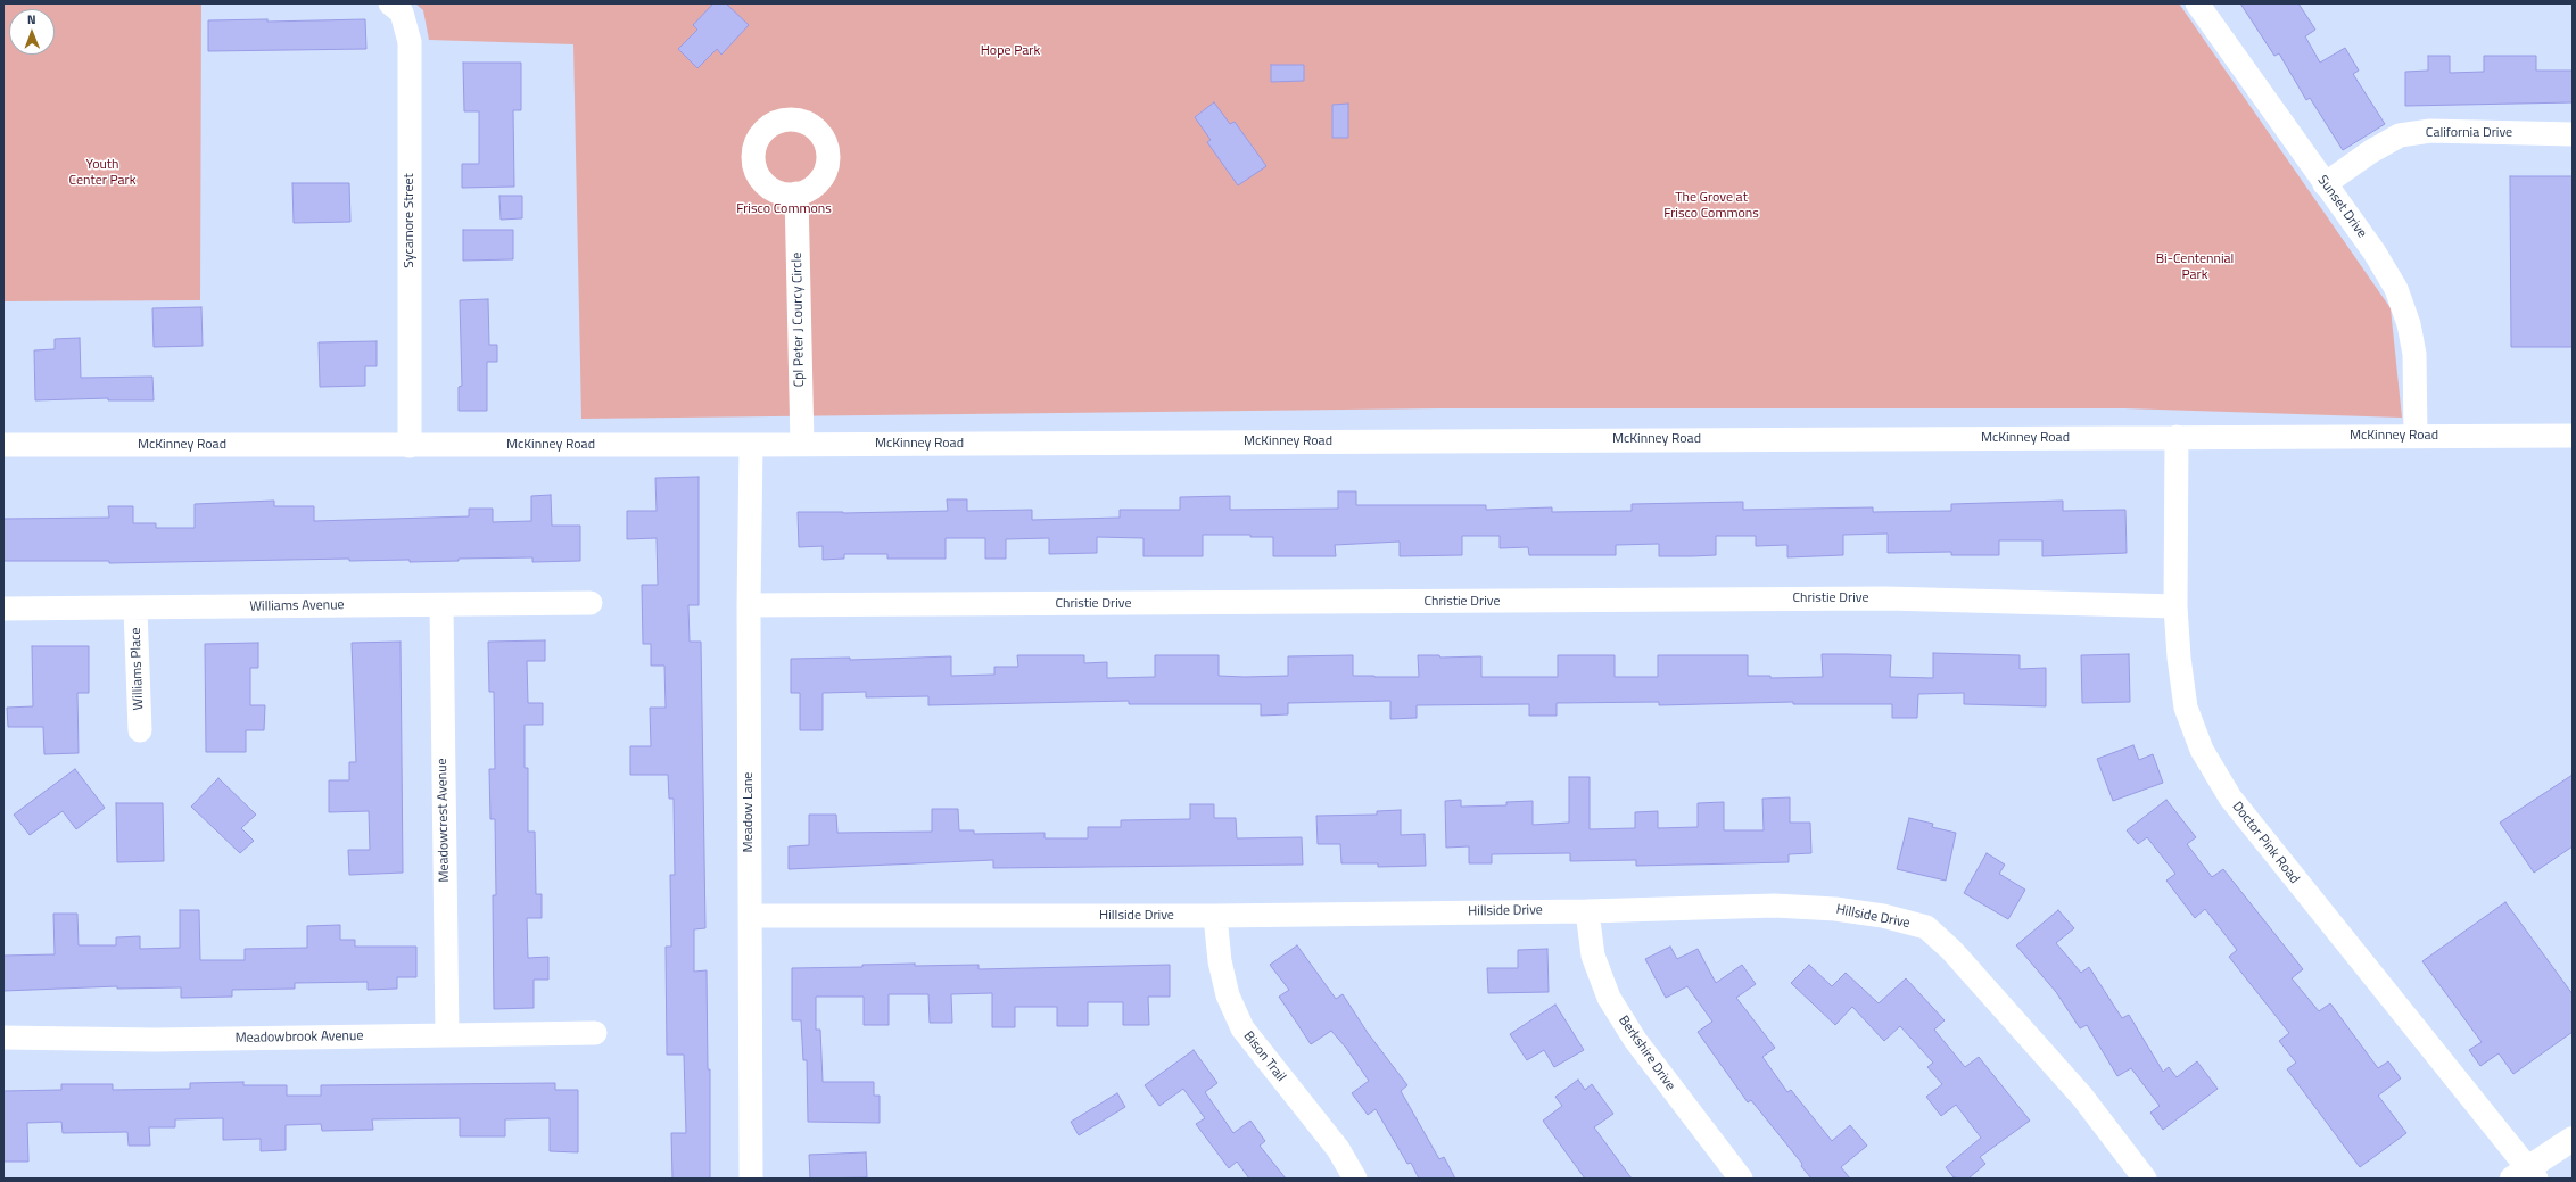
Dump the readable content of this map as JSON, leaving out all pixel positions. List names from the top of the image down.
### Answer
{
  "streets": {
    "street": [
      "California Drive",
      "Sunset Drive",
      "Sycamore Street",
      "Cpl Peter J Courcy Circle",
      "McKinney Road",
      "Christie Drive",
      "Williams Avenue",
      "Williams Place",
      "Meadow Lane",
      "Meadowcrest Avenue",
      "Doctor Pink Road",
      "Hillside Drive",
      "Meadowbrook Avenue",
      "Berkshire Drive",
      "Bison Trail"
    ]
  },
  "crossings": [
    ["California Drive", "Sunset Drive"],
    ["Sunset Drive", "McKinney Road"],
    ["Sycamore Street", "McKinney Road"],
    ["Cpl Peter J Courcy Circle", "McKinney Road"],
    ["McKinney Road", "Meadow Lane"],
    ["McKinney Road", "Doctor Pink Road"],
    ["Christie Drive", "Meadow Lane"],
    ["Christie Drive", "Doctor Pink Road"],
    ["Williams Avenue", "Williams Place"],
    ["Williams Avenue", "Meadowcrest Avenue"],
    ["Meadow Lane", "Hillside Drive"],
    ["Meadowcrest Avenue", "Meadowbrook Avenue"],
    ["Hillside Drive", "Berkshire Drive"],
    ["Hillside Drive", "Bison Trail"]
  ],
  "parks": [
    "Hope Park",
    "Youth Center Park",
    "The Grove at Frisco Commons",
    "Frisco Commons",
    "Bi-Centennial Park"
  ],
  "north": "top"
}
